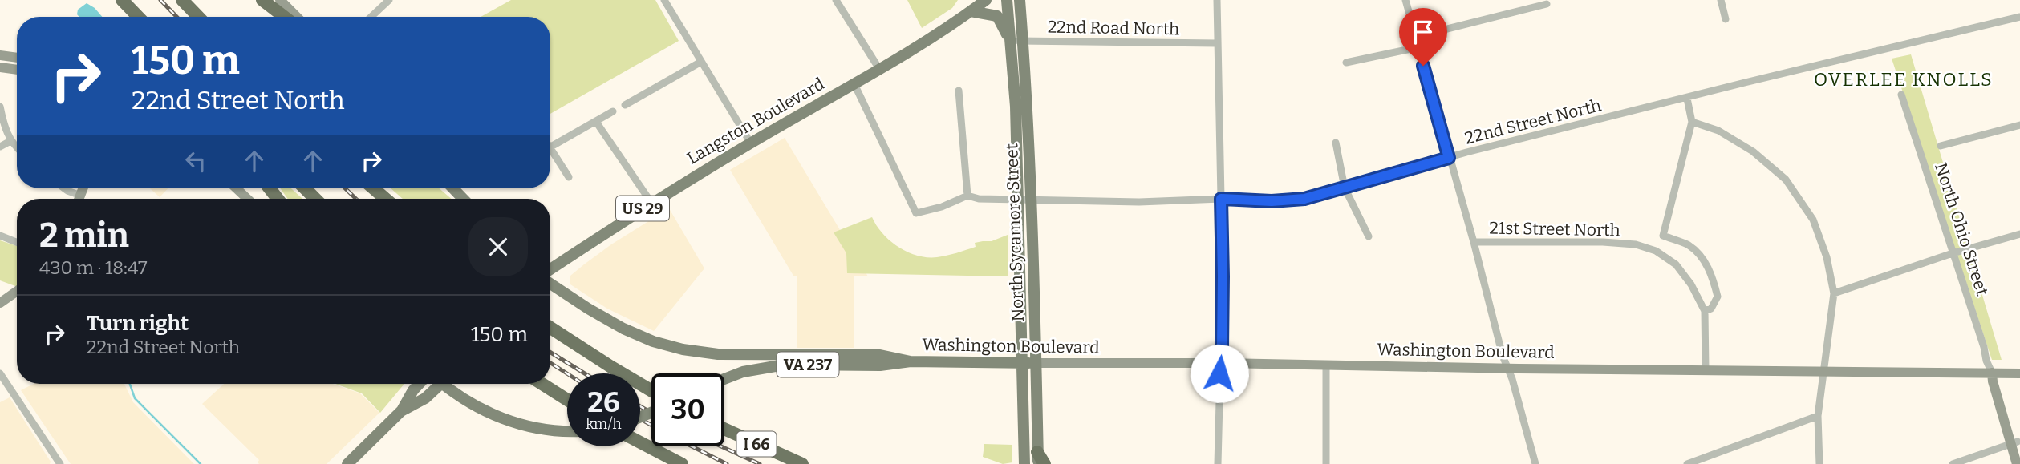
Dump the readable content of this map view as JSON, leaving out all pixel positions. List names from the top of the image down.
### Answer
{
  "streets": {
    "highway": ["I 66"],
    "main road": [
      "Langston Boulevard",
      "US 29",
      "North Ohio Street",
      "North Sycamore Street",
      "Washington Boulevard",
      "VA 237"
    ],
    "street": ["22nd Road North", "22nd Street North", "21st Street North"]
  },
  "crossings": [
    ["22nd Road North", "North Sycamore Street"],
    ["22nd Street North", "North Sycamore Street"],
    ["North Ohio Street", "Washington Boulevard"],
    ["North Sycamore Street", "Washington Boulevard"]
  ],
  "districts": ["OVERLEE KNOLLS"],
  "page": {
    "turn": ["150 m", "22nd Street North"],
    "heading": ["2 min", "430 m · 18:47"],
    "list": [
      {
        "name": "Turn right",
        "note": "22nd Street North",
        "value": "150 m"
      }
    ],
    "speed": "26 km/h",
    "limit": "30"
  }
}
